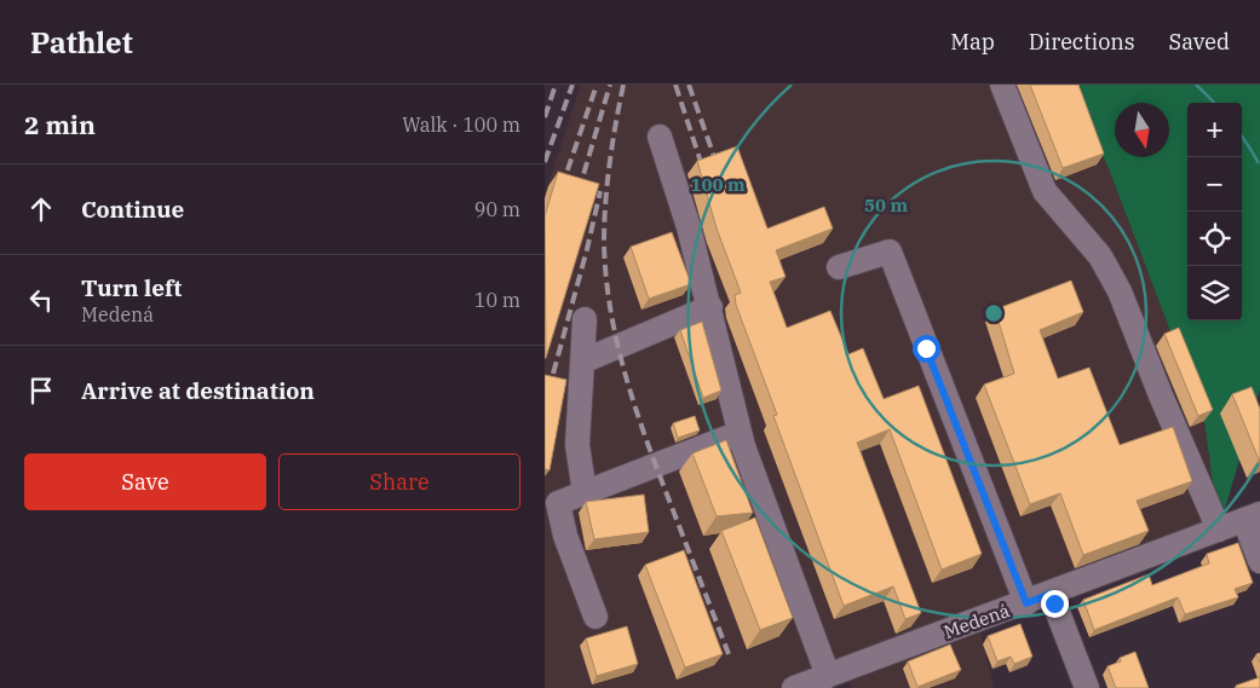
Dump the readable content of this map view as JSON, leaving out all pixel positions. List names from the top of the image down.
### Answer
{
  "streets": {
    "street": ["Medená"]
  },
  "north": "bottom",
  "page": {
    "header": "Pathlet",
    "nav": ["Map", "Directions", "Saved"],
    "heading": ["2 min", "Walk · 100 m"],
    "map_buttons": ["+", "−"],
    "list": [
      ["Continue", "90 m"],
      ["Turn left", "Medená", "10 m"],
      "Arrive at destination"
    ],
    "buttons": ["Save", "Share"]
  },
  "rings": ["100 m", "50 m"]
}
